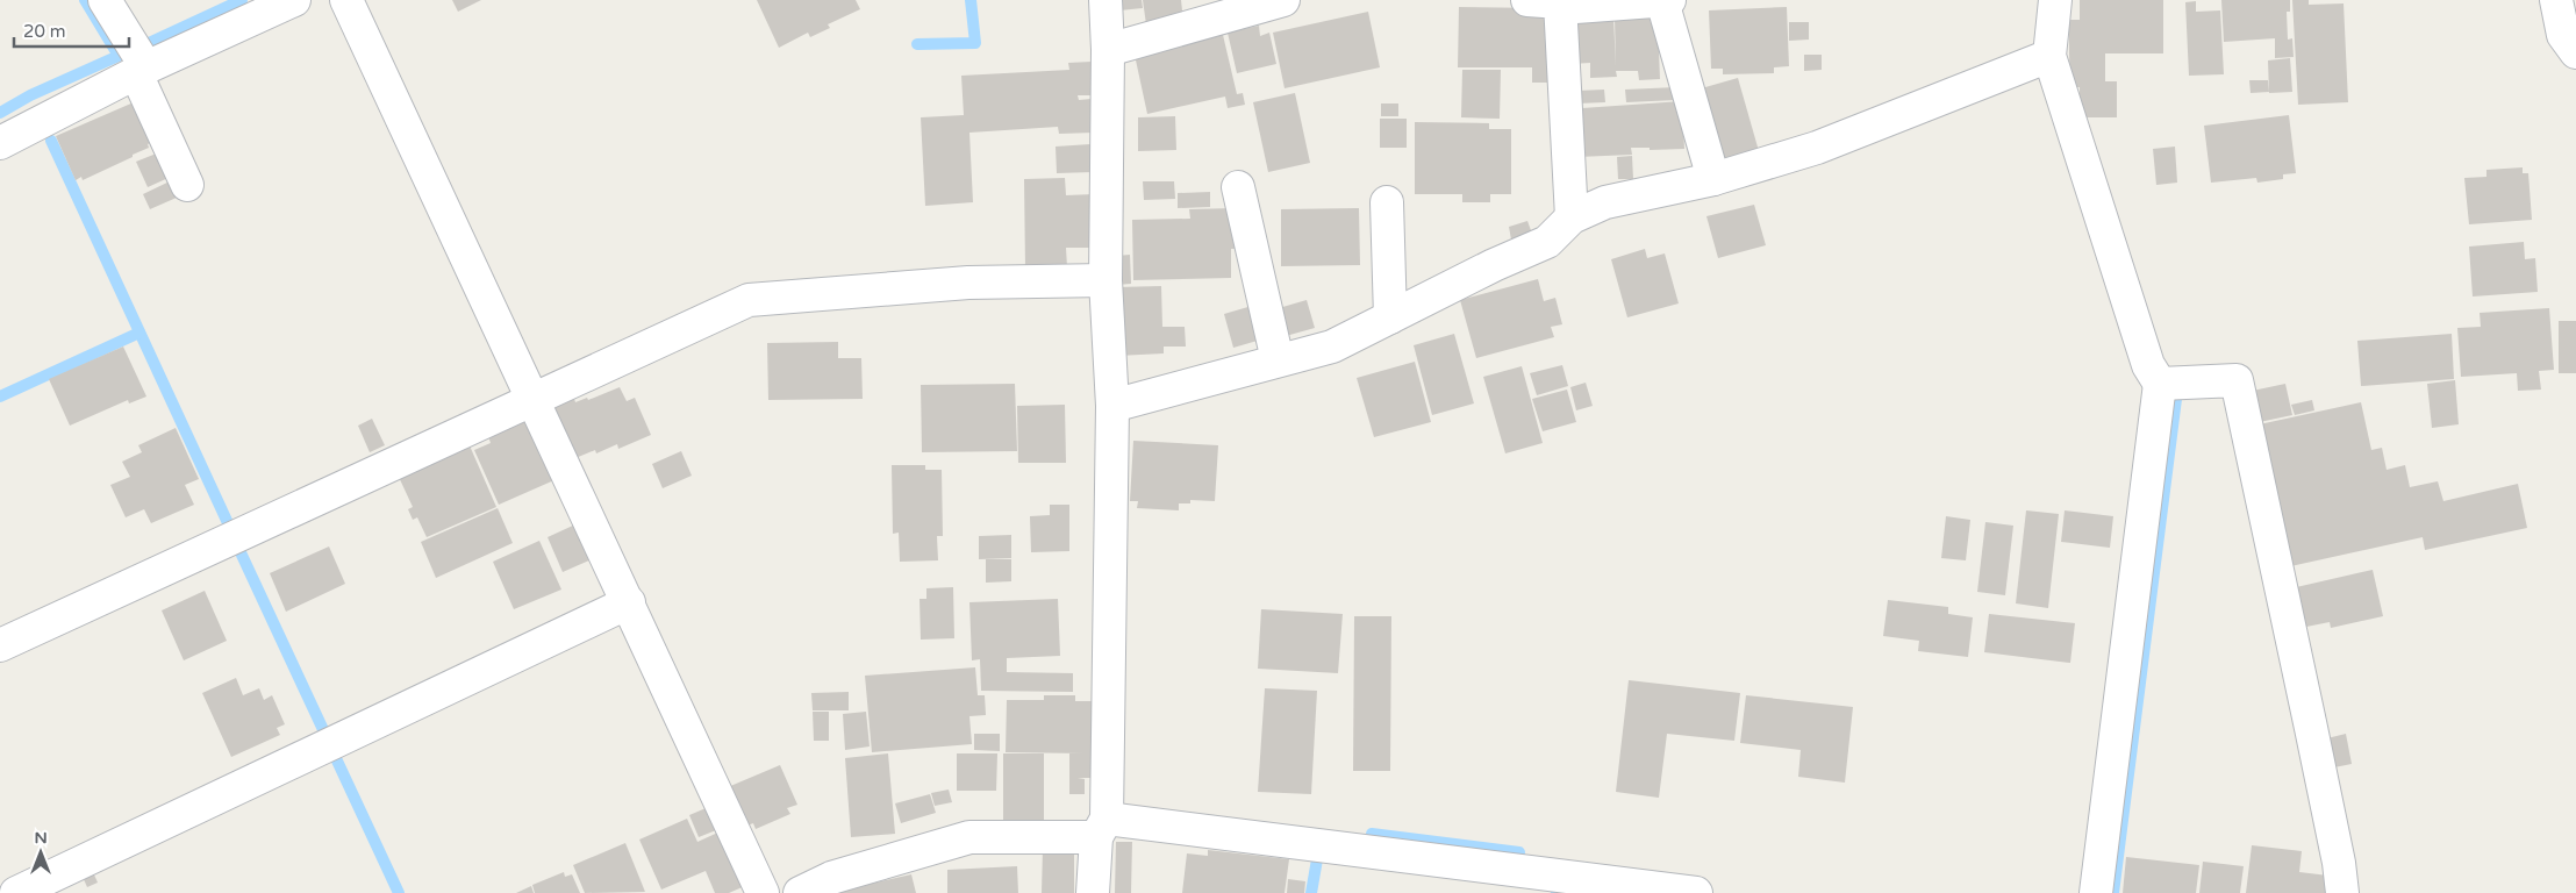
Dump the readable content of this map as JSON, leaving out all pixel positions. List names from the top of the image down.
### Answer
{
  "scale_bar": "20 m",
  "north": "top"
}
